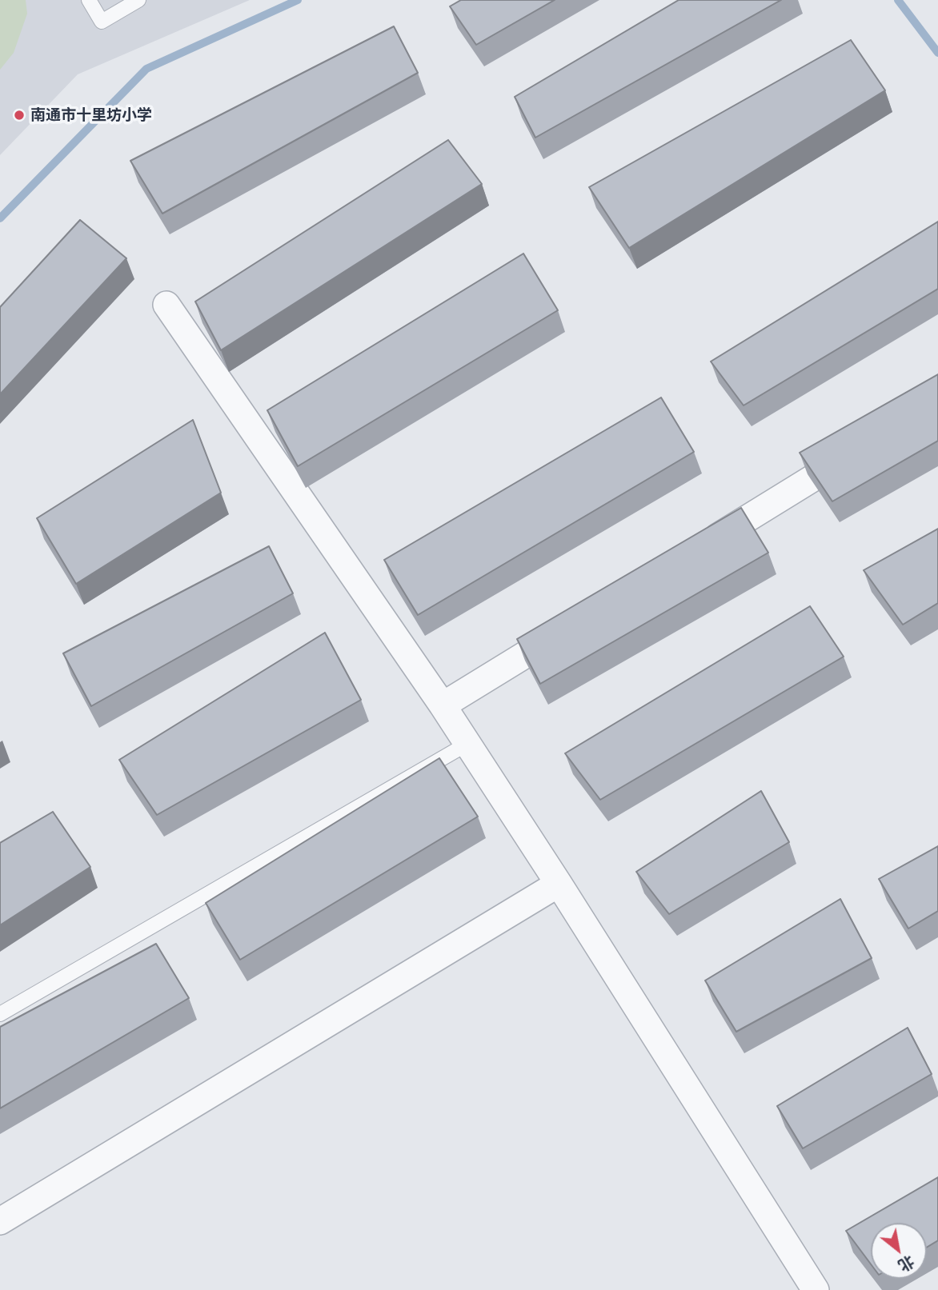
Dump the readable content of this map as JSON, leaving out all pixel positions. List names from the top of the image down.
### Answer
{
  "places": ["南通市十里坊小学"],
  "north": "bottom right"
}
